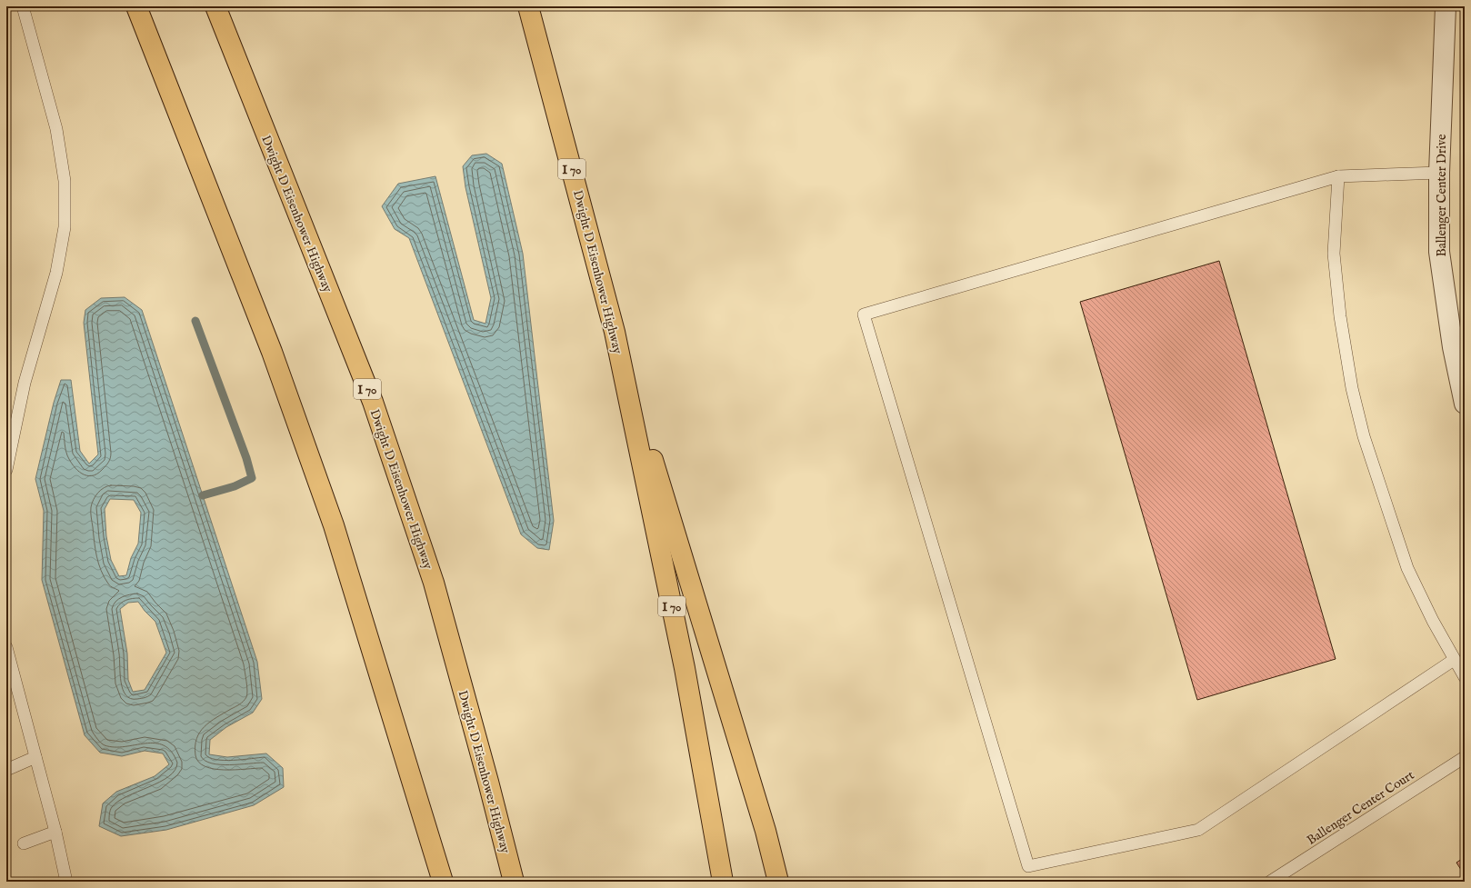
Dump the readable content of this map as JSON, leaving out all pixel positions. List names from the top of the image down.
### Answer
{
  "streets": {
    "highway": ["I 70", "Dwight D Eisenhower Highway"],
    "street": ["Ballenger Center Drive"],
    "lane": ["Ballenger Center Court"]
  }
}
